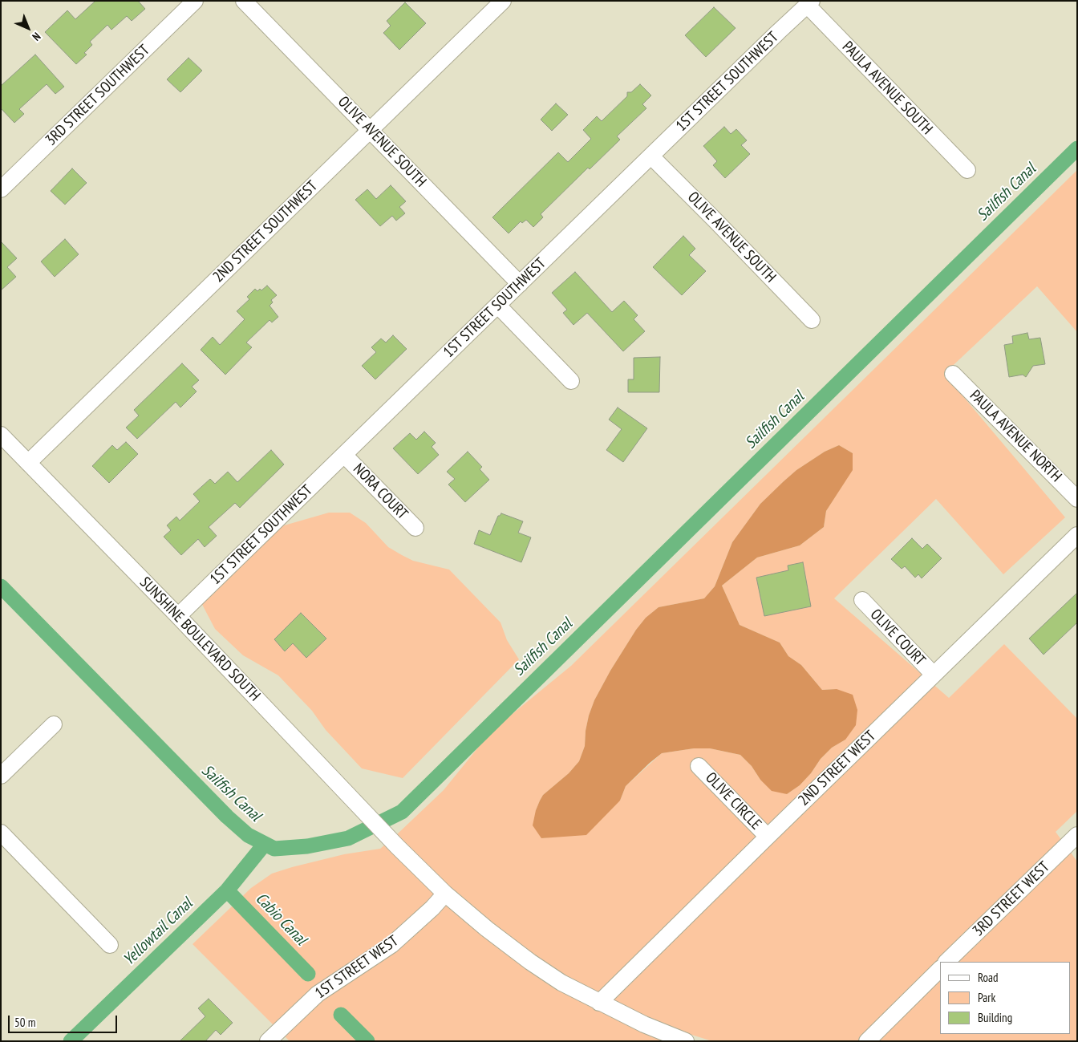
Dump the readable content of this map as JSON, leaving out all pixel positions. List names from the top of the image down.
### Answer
{
  "streets": {
    "street": [
      "1ST STREET SOUTHWEST",
      "PAULA AVENUE SOUTH",
      "3RD STREET SOUTHWEST",
      "OLIVE AVENUE SOUTH",
      "2ND STREET SOUTHWEST",
      "PAULA AVENUE NORTH",
      "NORA COURT",
      "OLIVE COURT",
      "SUNSHINE BOULEVARD SOUTH",
      "2ND STREET WEST",
      "OLIVE CIRCLE",
      "3RD STREET WEST",
      "1ST STREET WEST"
    ]
  },
  "crossings": [
    ["1ST STREET SOUTHWEST", "PAULA AVENUE SOUTH"],
    ["1ST STREET SOUTHWEST", "OLIVE AVENUE SOUTH"],
    ["1ST STREET SOUTHWEST", "NORA COURT"],
    ["1ST STREET SOUTHWEST", "SUNSHINE BOULEVARD SOUTH"],
    ["OLIVE AVENUE SOUTH", "2ND STREET SOUTHWEST"],
    ["2ND STREET SOUTHWEST", "SUNSHINE BOULEVARD SOUTH"],
    ["OLIVE COURT", "2ND STREET WEST"],
    ["SUNSHINE BOULEVARD SOUTH", "2ND STREET WEST"],
    ["SUNSHINE BOULEVARD SOUTH", "1ST STREET WEST"],
    ["2ND STREET WEST", "OLIVE CIRCLE"]
  ],
  "water": ["Sailfish Canal", "Cabio Canal", "Yellowtail Canal"],
  "legend": ["Road", "Park", "Building"],
  "scale_bar": "50 m",
  "north": "bottom right"
}
